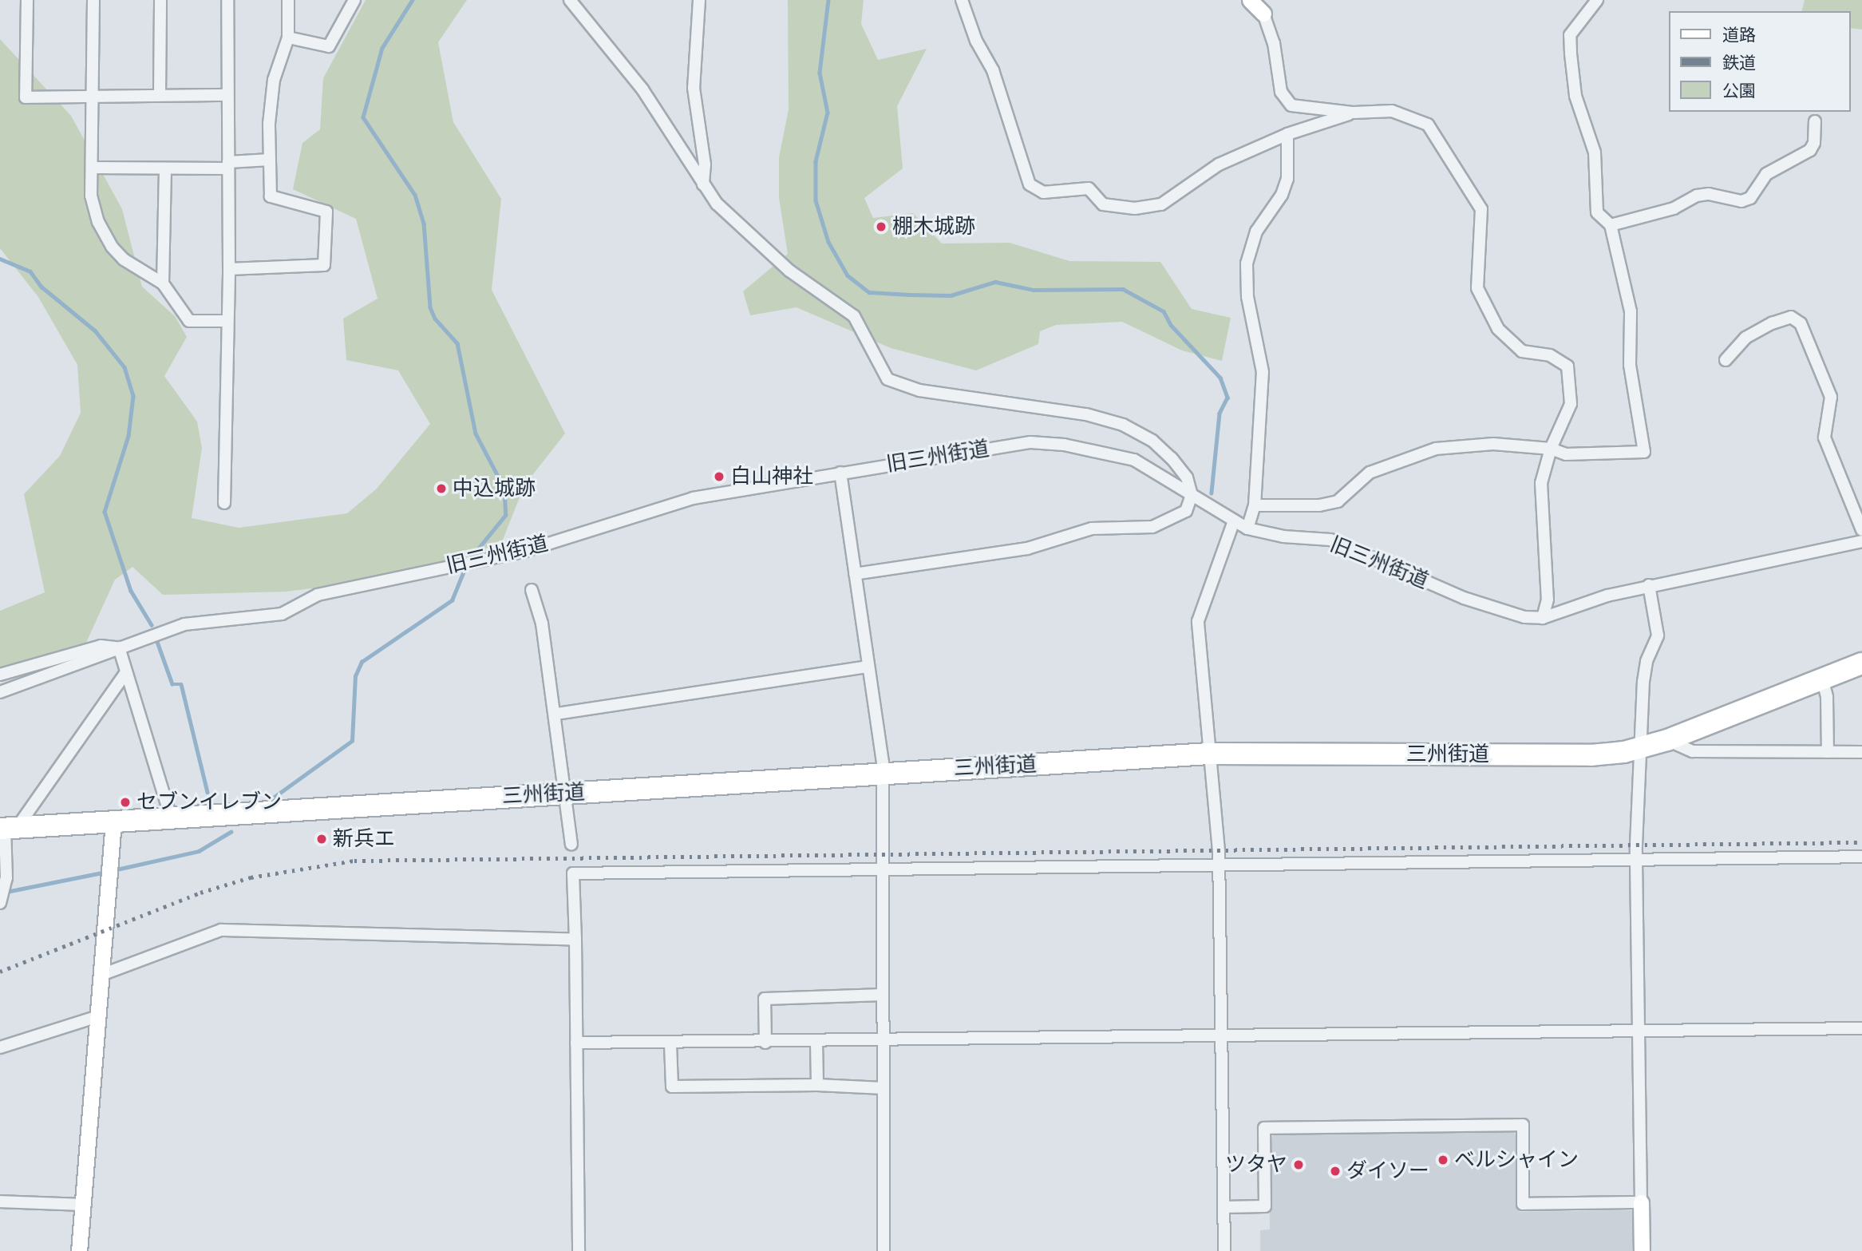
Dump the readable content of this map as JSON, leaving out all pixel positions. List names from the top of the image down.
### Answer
{
  "streets": {
    "highway": ["三州街道"],
    "street": ["旧三州街道"]
  },
  "places": [
    "棚木城跡",
    "白山神社",
    "中込城跡",
    "セブンイレブン",
    "新兵エ",
    "ベルシャイン",
    "ツタヤ",
    "ダイソー"
  ],
  "legend": ["道路", "鉄道", "公園"]
}
